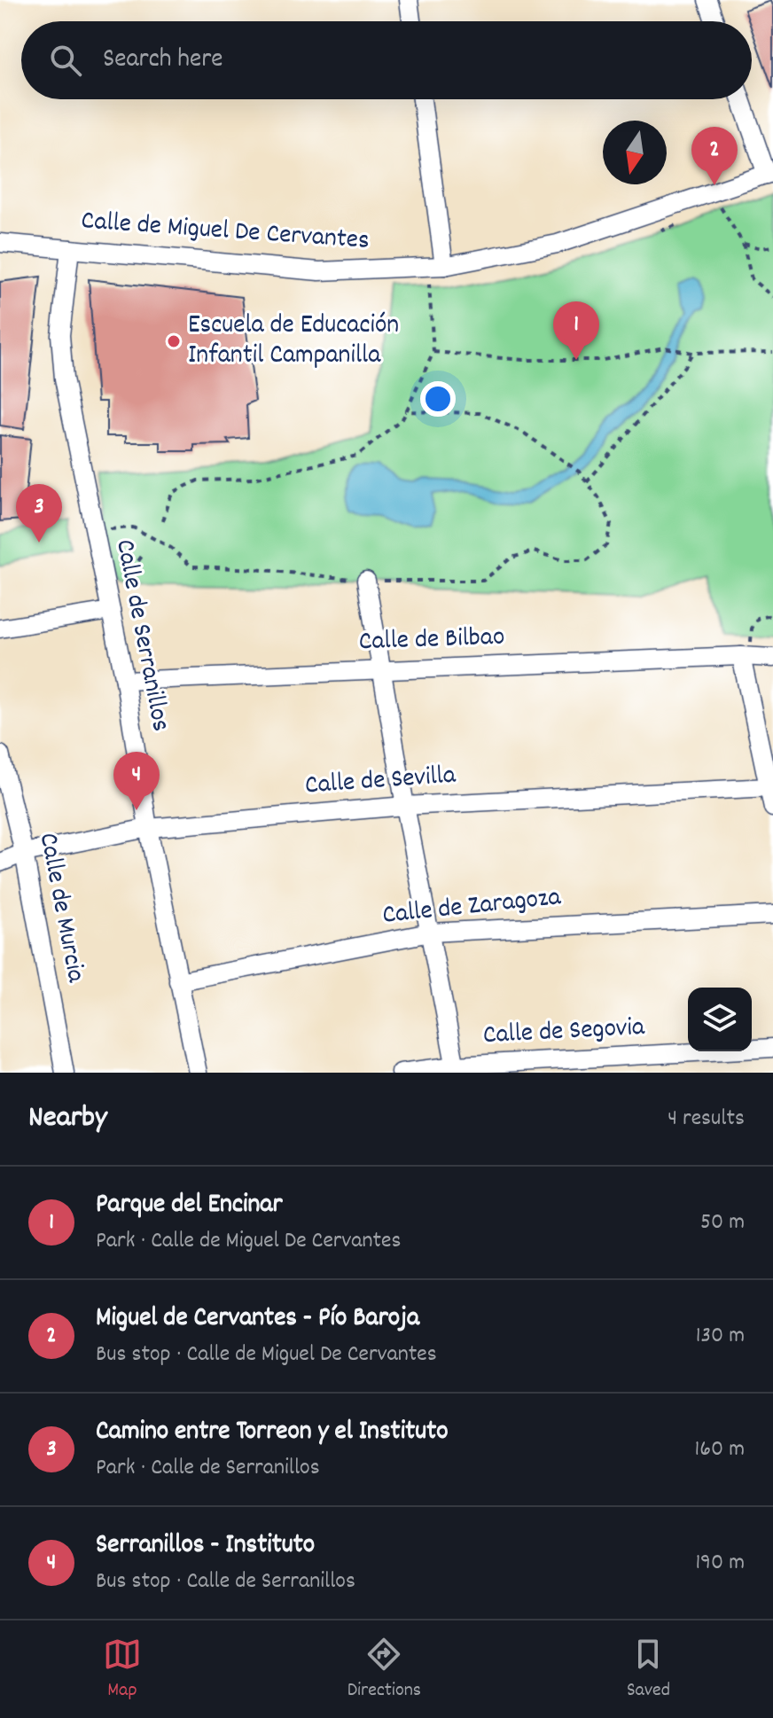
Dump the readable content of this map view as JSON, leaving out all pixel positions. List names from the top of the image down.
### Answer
{
  "streets": {
    "street": [
      "Calle de Miguel De Cervantes",
      "Calle de Serranillos",
      "Calle de Bilbao",
      "Calle de Sevilla",
      "Calle de Murcia",
      "Calle de Zaragoza",
      "Calle de Segovia"
    ]
  },
  "crossings": [
    ["Calle de Miguel De Cervantes", "Calle de Serranillos"],
    ["Calle de Serranillos", "Calle de Bilbao"],
    ["Calle de Serranillos", "Calle de Sevilla"],
    ["Calle de Serranillos", "Calle de Zaragoza"],
    ["Calle de Sevilla", "Calle de Murcia"]
  ],
  "places": ["Escuela de Educación Infantil Campanilla"],
  "north": "bottom",
  "page": {
    "search": "Search here",
    "pins": [
      "2",
      "1",
      "3",
      "4"
    ],
    "heading": ["Nearby", "4 results"],
    "list": [
      {
        "mark": "1",
        "name": "Parque del Encinar",
        "note": "Park · Calle de Miguel De Cervantes",
        "value": "50 m"
      },
      {
        "mark": "2",
        "name": "Miguel de Cervantes - Pío Baroja",
        "note": "Bus stop · Calle de Miguel De Cervantes",
        "value": "130 m"
      },
      {
        "mark": "3",
        "name": "Camino entre Torreon y el Instituto",
        "note": "Park · Calle de Serranillos",
        "value": "160 m"
      },
      {
        "mark": "4",
        "name": "Serranillos - Instituto",
        "note": "Bus stop · Calle de Serranillos",
        "value": "190 m"
      }
    ],
    "nav": ["Map", "Directions", "Saved"]
  }
}
